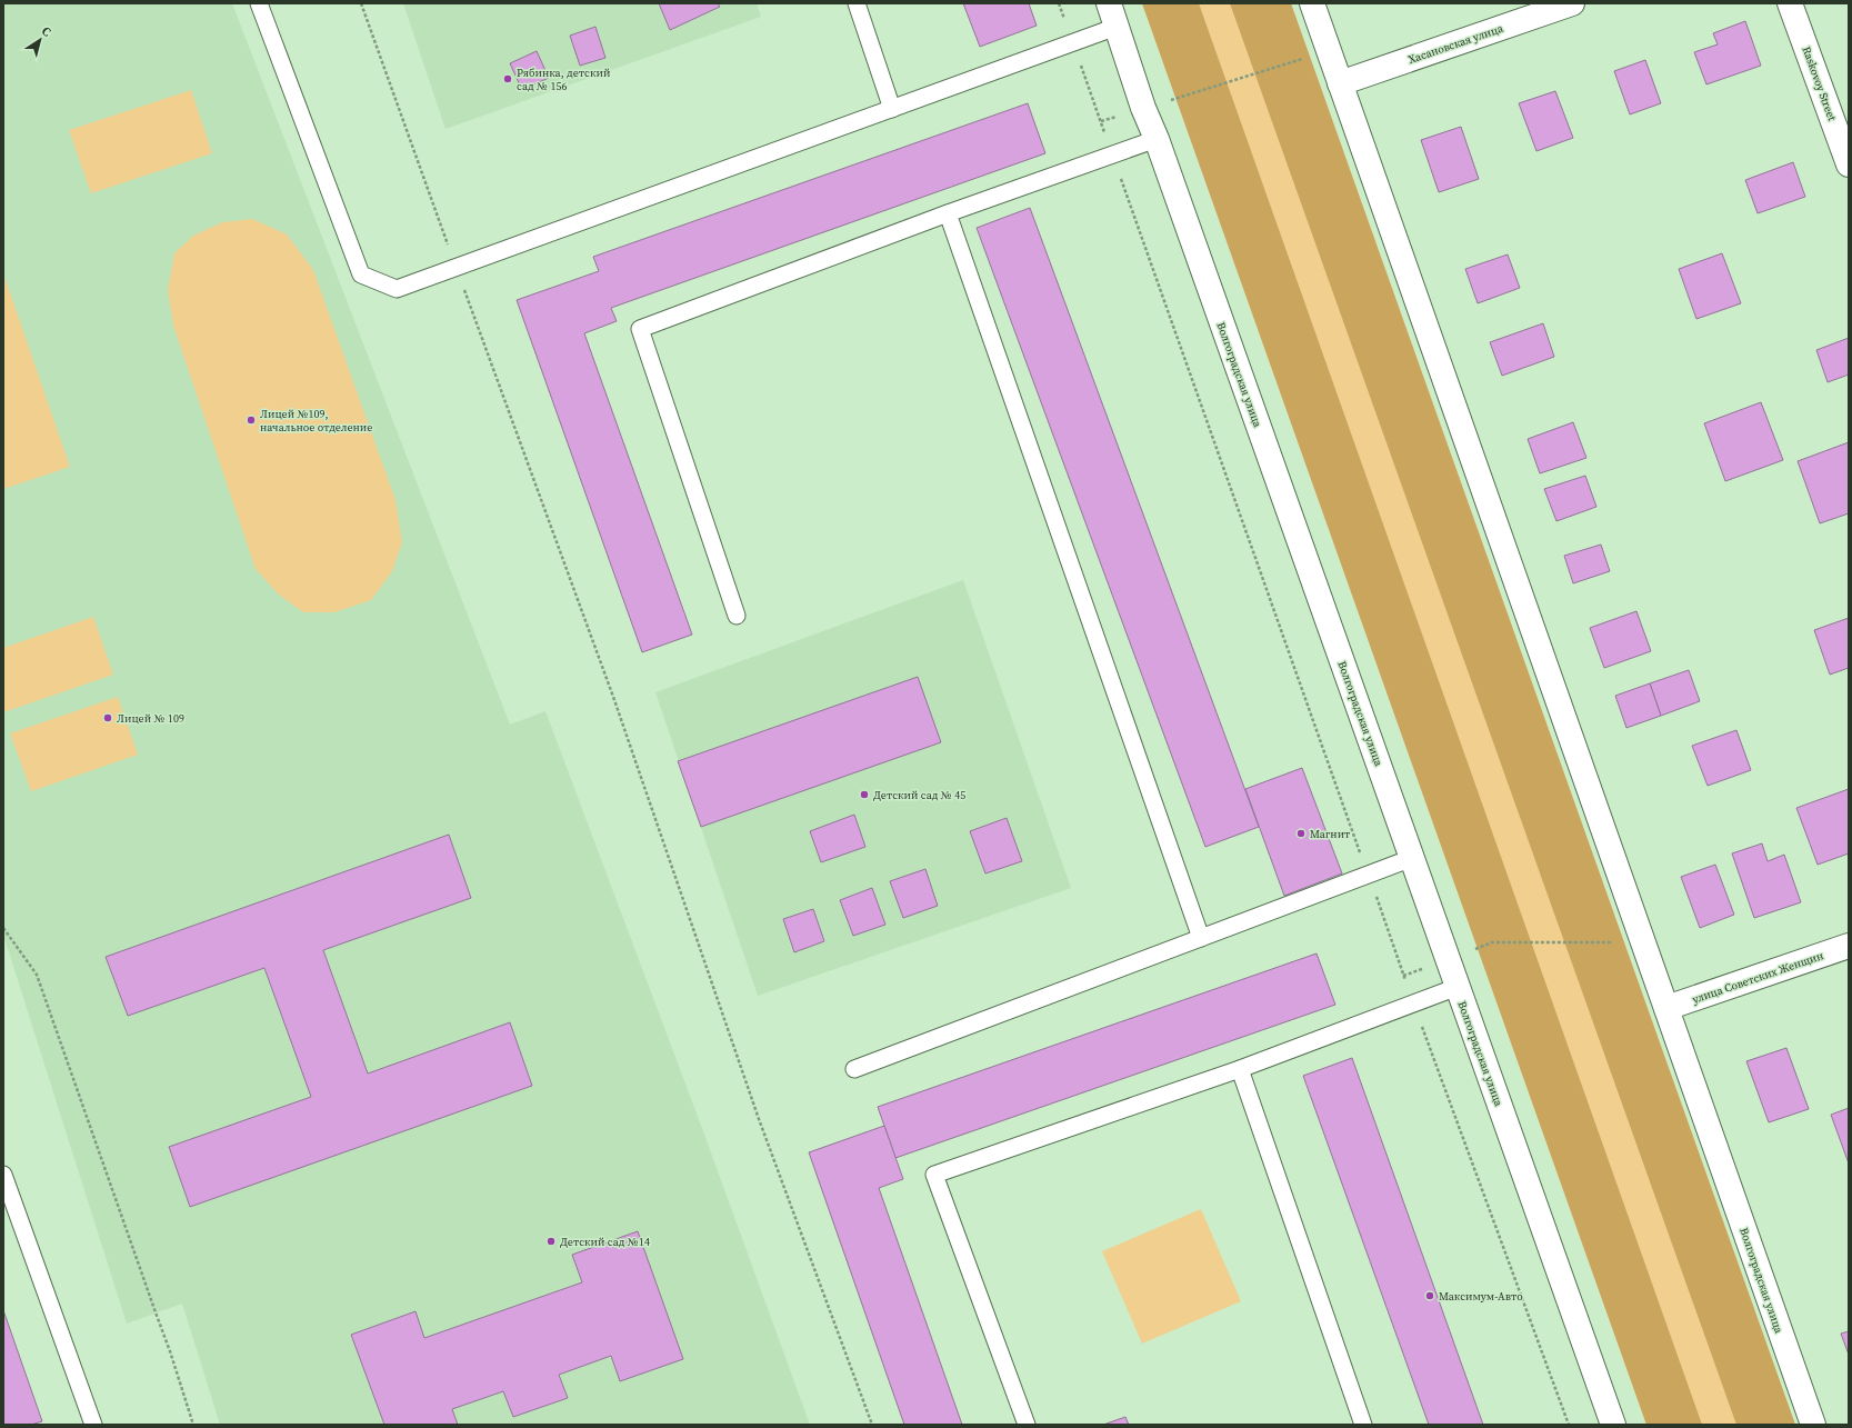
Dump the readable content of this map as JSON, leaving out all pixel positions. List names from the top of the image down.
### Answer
{
  "streets": {
    "street": [
      "Хасановская улица",
      "Raskovoy Street",
      "Волгоградская улица",
      "улица Советских Женщин"
    ]
  },
  "crossings": [
    ["Хасановская улица", "Волгоградская улица"],
    ["Волгоградская улица", "улица Советских Женщин"]
  ],
  "places": [
    "Рябинка, детский сад № 156",
    "Лицей №109, начальное отделение",
    "Лицей № 109",
    "Детский сад № 45",
    "Магнит",
    "Детский сад №14",
    "Максимум-Авто"
  ],
  "north": "top right"
}
